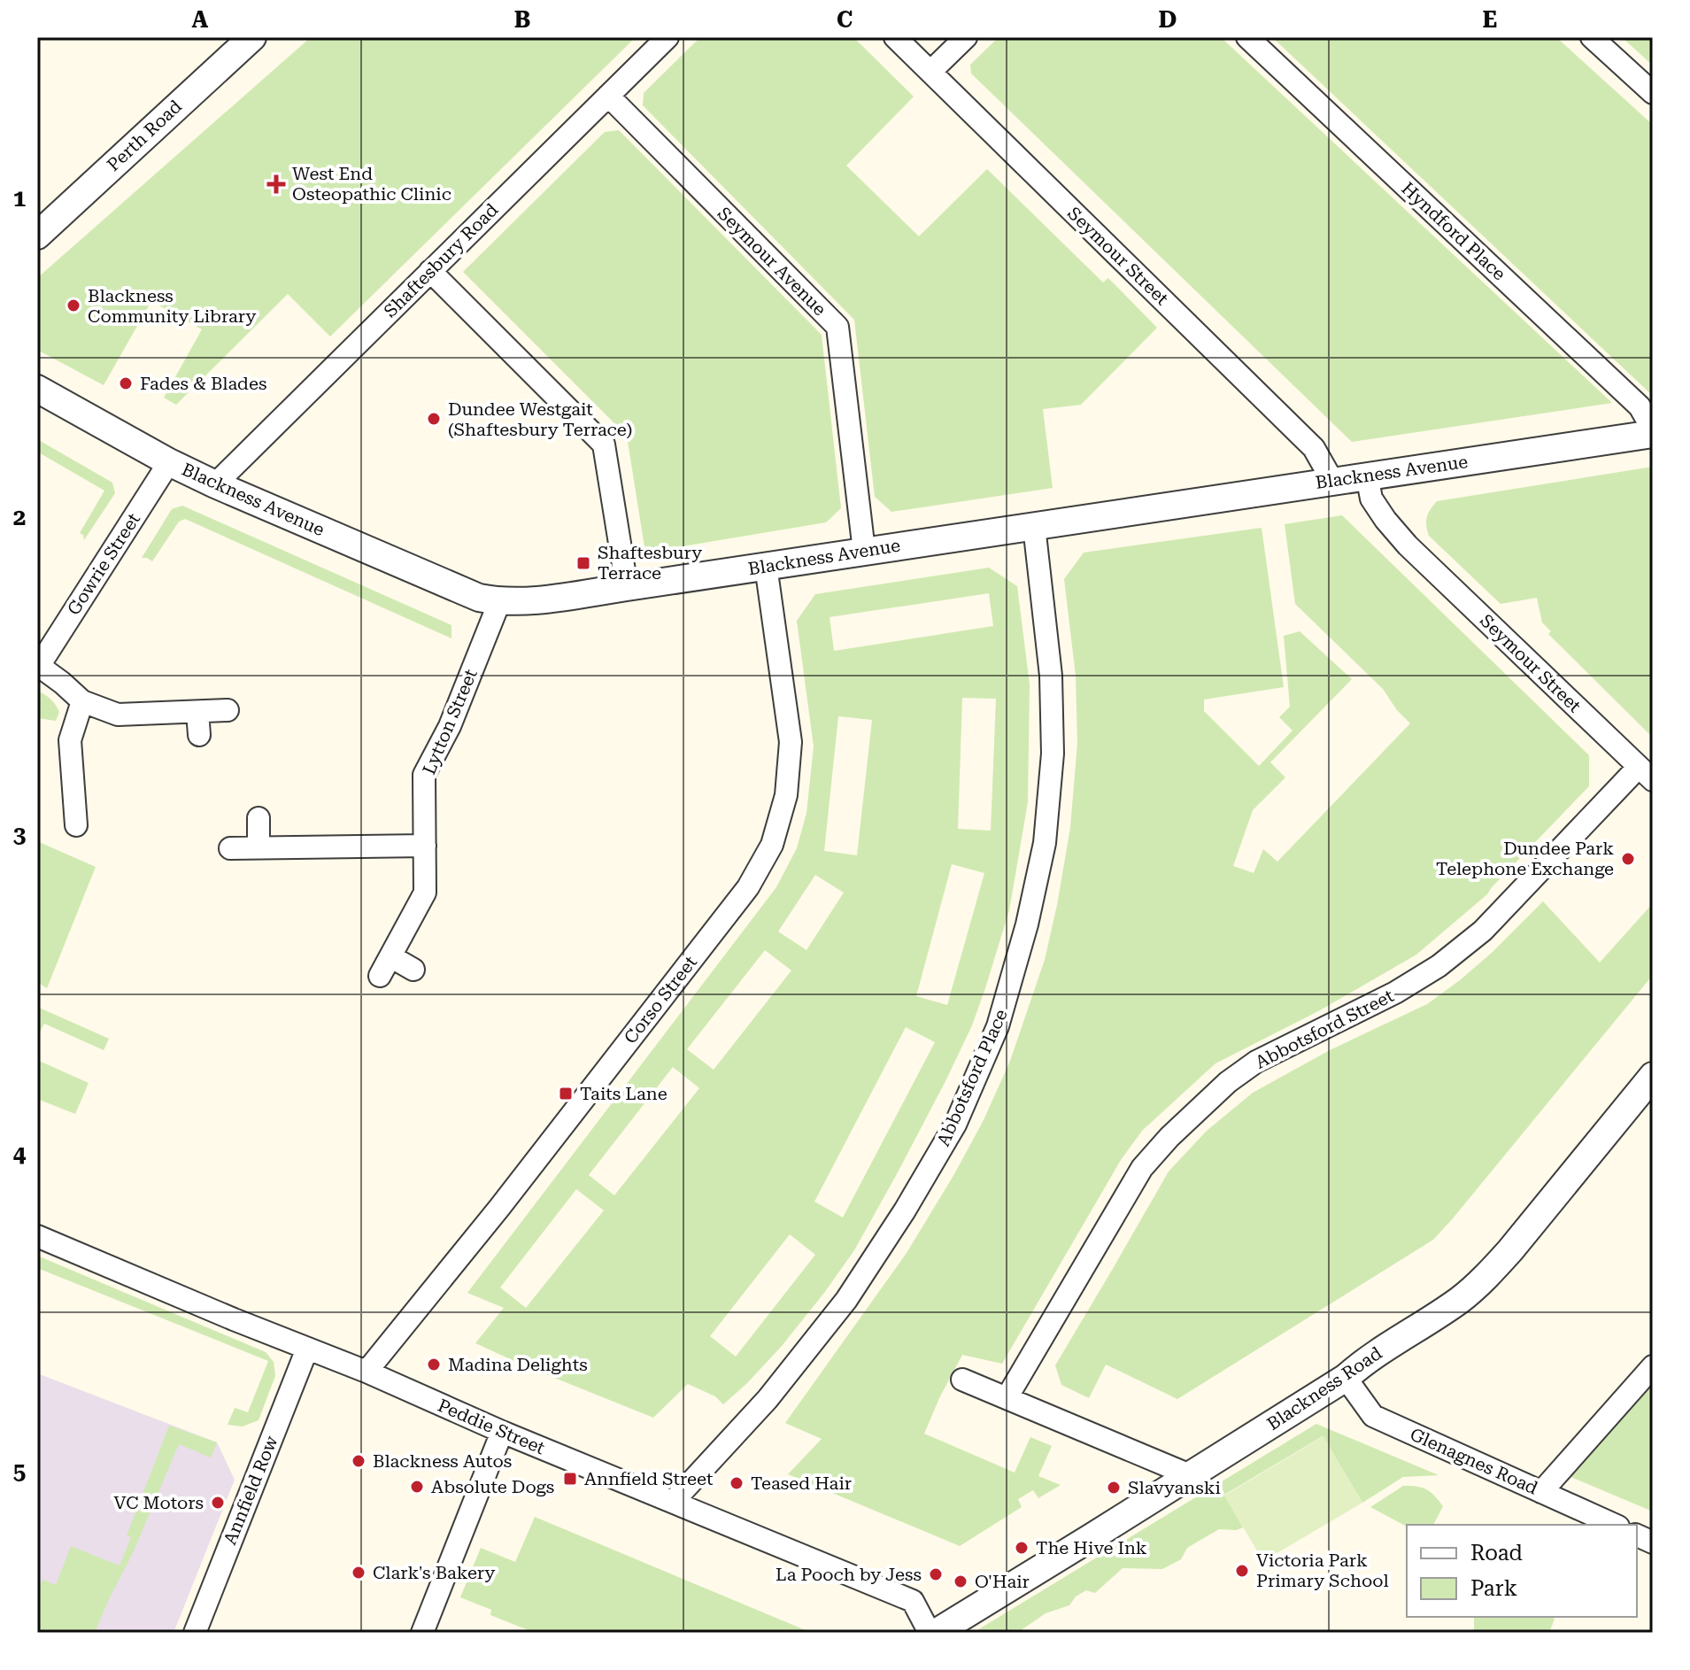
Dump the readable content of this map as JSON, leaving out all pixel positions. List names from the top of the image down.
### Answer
{
  "streets": {
    "street": [
      "Perth Road",
      "Hyndford Place",
      "Seymour Street",
      "Shaftesbury Road",
      "Seymour Avenue",
      "Blackness Avenue",
      "Gowrie Street",
      "Lytton Street",
      "Corso Street",
      "Abbotsford Street",
      "Abbotsford Place",
      "Blackness Road",
      "Peddie Street",
      "Glenagnes Road",
      "Annfield Row"
    ]
  },
  "crossings": [
    ["Hyndford Place", "Blackness Avenue"],
    ["Seymour Street", "Blackness Avenue"],
    ["Seymour Street", "Abbotsford Street"],
    ["Shaftesbury Road", "Seymour Avenue"],
    ["Shaftesbury Road", "Blackness Avenue"],
    ["Seymour Avenue", "Blackness Avenue"],
    ["Blackness Avenue", "Gowrie Street"],
    ["Blackness Avenue", "Lytton Street"],
    ["Blackness Avenue", "Corso Street"],
    ["Blackness Avenue", "Abbotsford Place"],
    ["Corso Street", "Peddie Street"],
    ["Abbotsford Place", "Peddie Street"],
    ["Blackness Road", "Glenagnes Road"],
    ["Peddie Street", "Annfield Row"]
  ],
  "places": {
    "health": ["West End Osteopathic Clinic"],
    "other": [
      "Blackness Community Library",
      "Fades & Blades",
      "Dundee Westgait (Shaftesbury Terrace)",
      "Dundee Park Telephone Exchange",
      "Madina Delights",
      "Blackness Autos",
      "Teased Hair",
      "Absolute Dogs",
      "Slavyanski",
      "VC Motors",
      "The Hive Ink",
      "Victoria Park Primary School",
      "Clark's Bakery",
      "La Pooch by Jess",
      "O'Hair"
    ],
    "transit": ["Shaftesbury Terrace", "Taits Lane", "Annfield Street"]
  },
  "legend": ["Road", "Park"],
  "grid": {
    "columns": [
      "A",
      "B",
      "C",
      "D",
      "E"
    ],
    "rows": [
      "1",
      "2",
      "3",
      "4",
      "5"
    ]
  }
}
